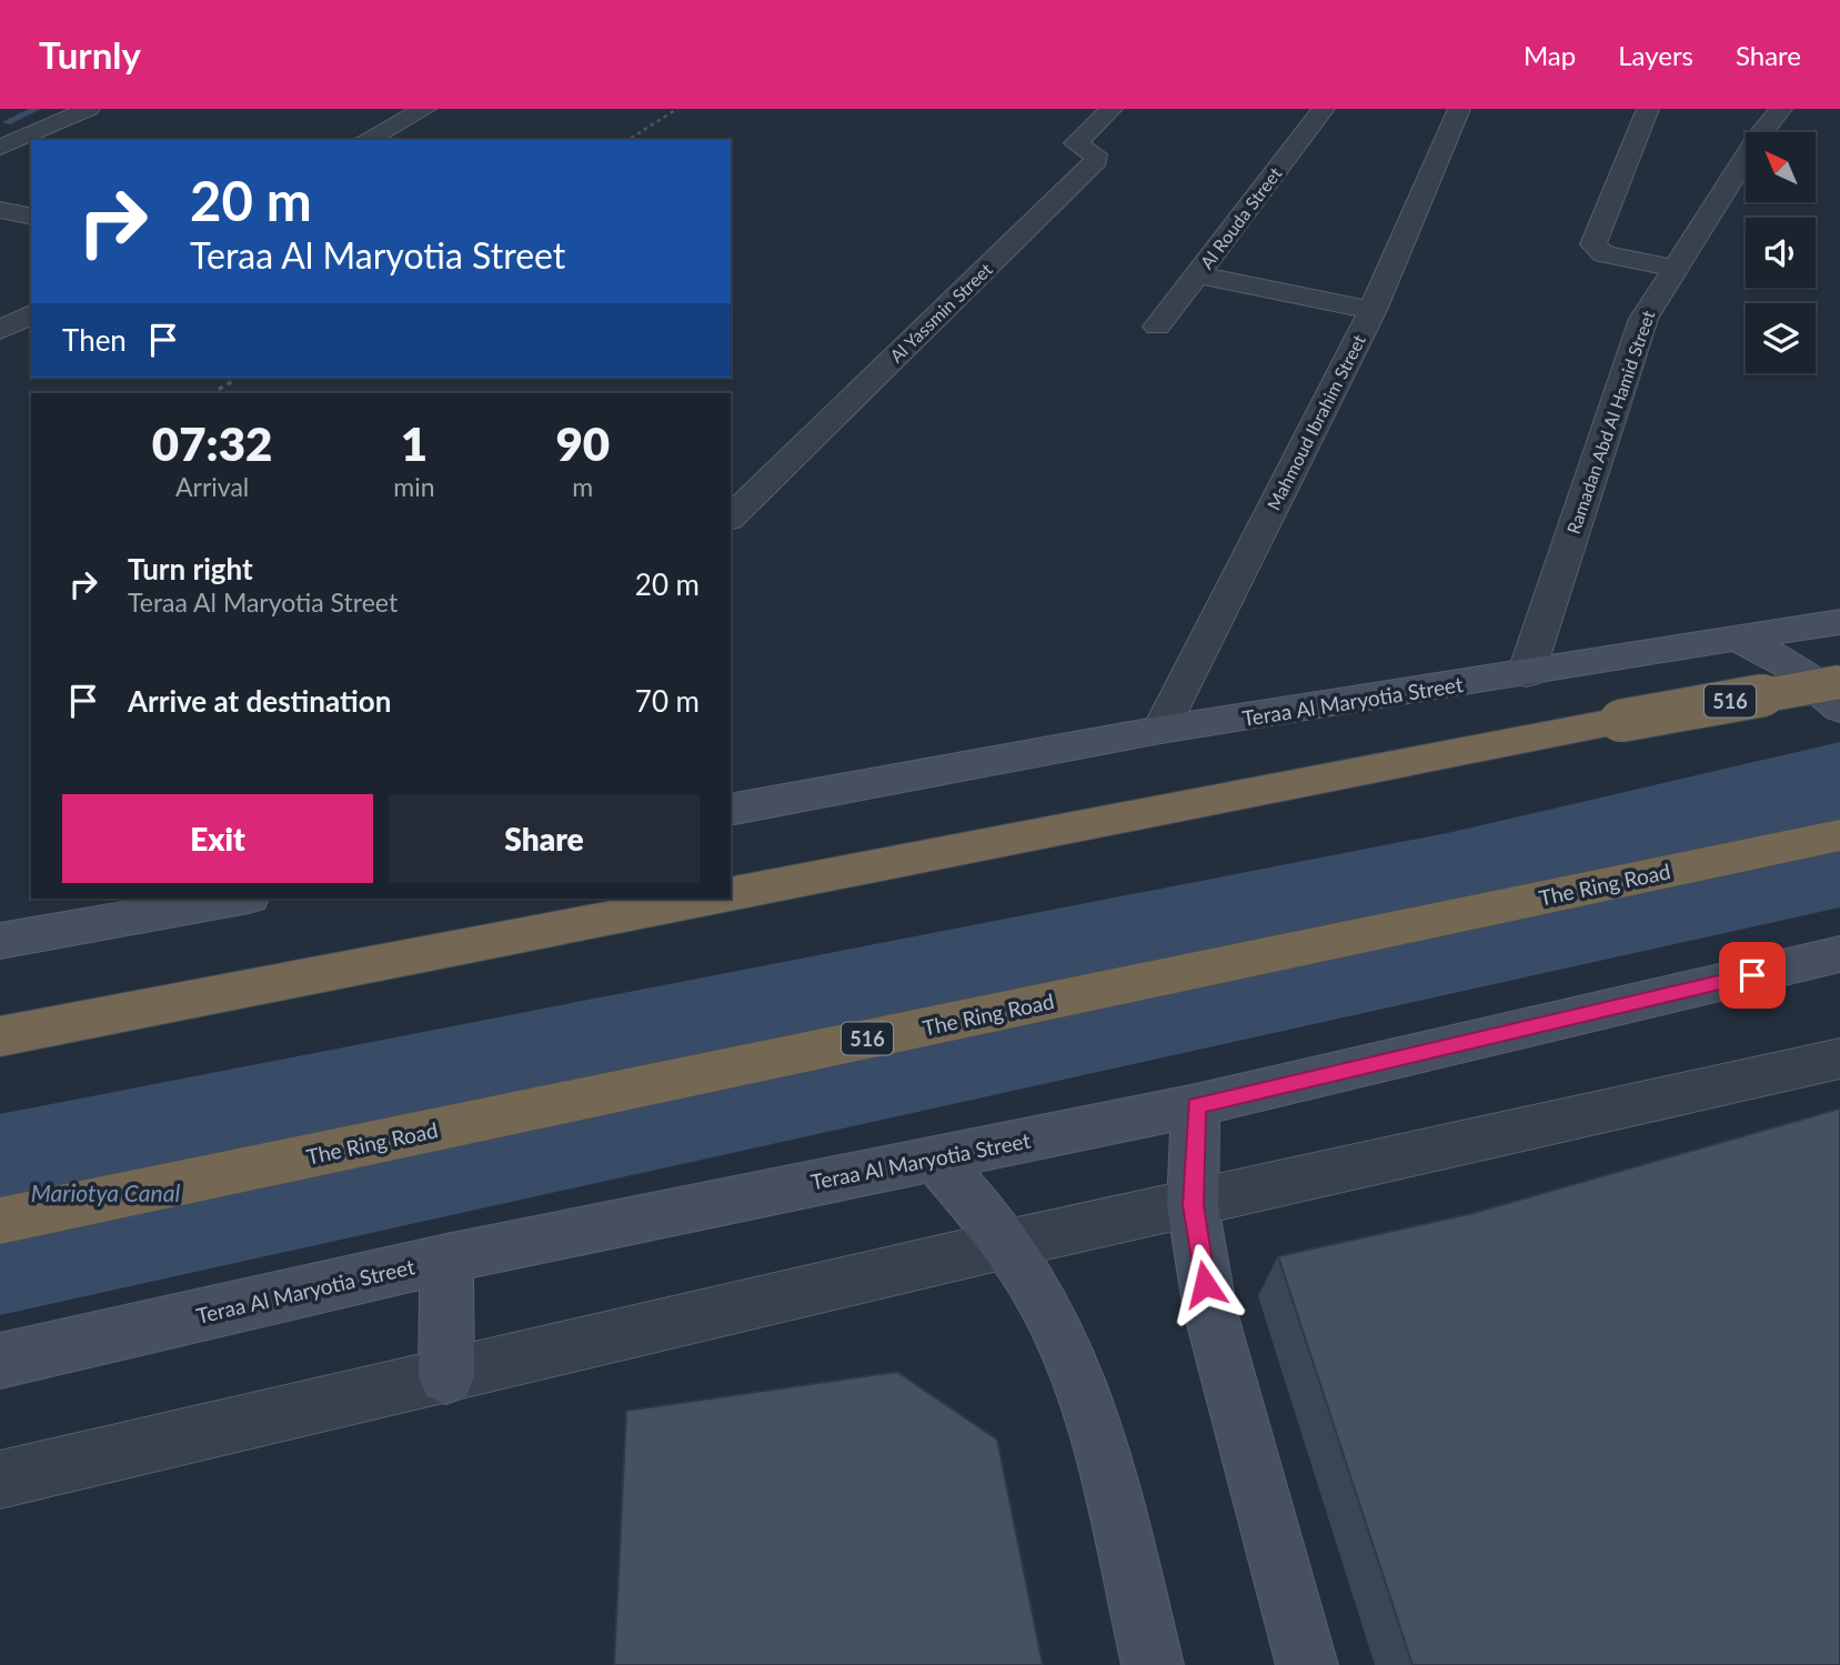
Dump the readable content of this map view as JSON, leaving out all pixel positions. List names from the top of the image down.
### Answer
{
  "streets": {
    "highway": ["516", "The Ring Road"],
    "main road": ["Teraa Al Maryotia Street"],
    "street": [
      "Al Rouda Street",
      "Al Yassmin Street",
      "Mahmoud Ibrahim Street",
      "Ramadan Abd Al Hamid Street"
    ]
  },
  "crossings": [
    ["Mahmoud Ibrahim Street", "Teraa Al Maryotia Street"],
    ["Ramadan Abd Al Hamid Street", "Teraa Al Maryotia Street"]
  ],
  "water": ["Mariotya Canal"],
  "north": "top left",
  "page": {
    "header": "Turnly",
    "nav": ["Map", "Layers", "Share"],
    "turn": ["20 m", "Teraa Al Maryotia Street"],
    "then": "Then",
    "eta": [
      "07:32",
      "Arrival",
      "1",
      "min",
      "90",
      "m"
    ],
    "list": [
      {
        "name": "Turn right",
        "note": "Teraa Al Maryotia Street",
        "value": "20 m"
      },
      {
        "name": "Arrive at destination",
        "value": "70 m"
      }
    ],
    "buttons": ["Exit", "Share"]
  }
}
